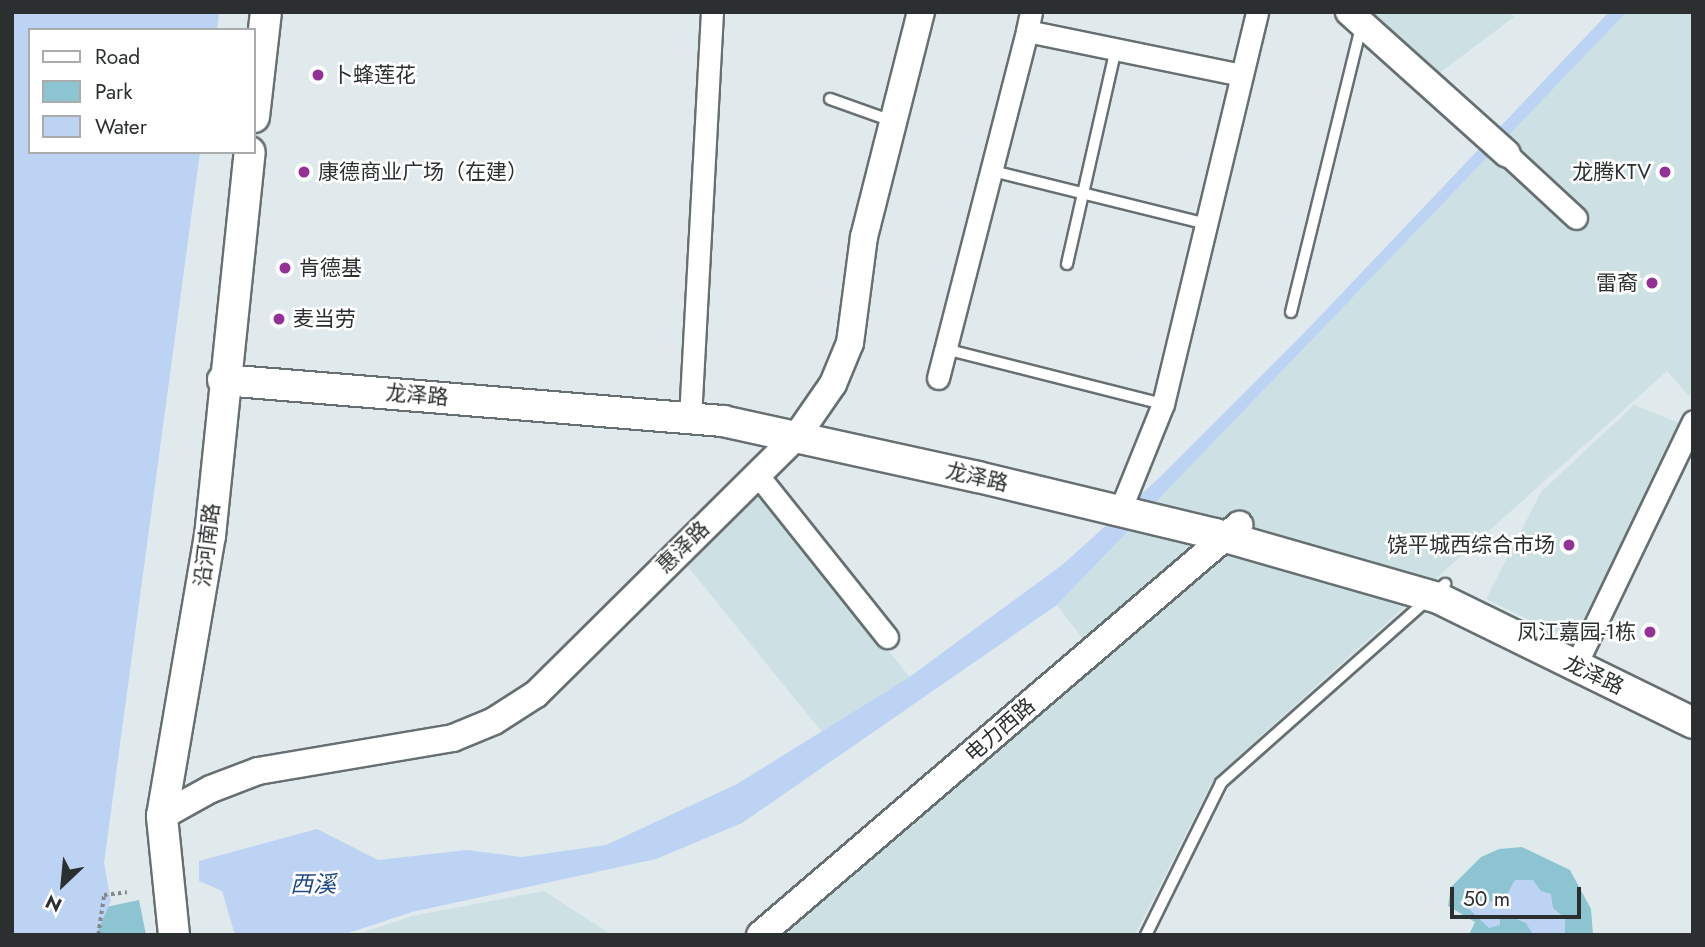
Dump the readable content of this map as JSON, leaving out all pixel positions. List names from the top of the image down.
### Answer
{
  "streets": {
    "main road": ["龙泽路", "沿河南路"],
    "street": ["惠泽路", "电力西路"]
  },
  "crossings": [
    ["龙泽路", "沿河南路"],
    ["龙泽路", "惠泽路"],
    ["龙泽路", "电力西路"],
    ["沿河南路", "惠泽路"]
  ],
  "water": ["西溪"],
  "places": [
    "卜蜂莲花",
    "康德商业广场（在建）",
    "龙腾KTV",
    "肯德基",
    "雷裔",
    "麦当劳",
    "饶平城西综合市场",
    "凤江嘉园-1栋"
  ],
  "legend": ["Road", "Park", "Water"],
  "scale_bar": "50 m",
  "north": "bottom left"
}
